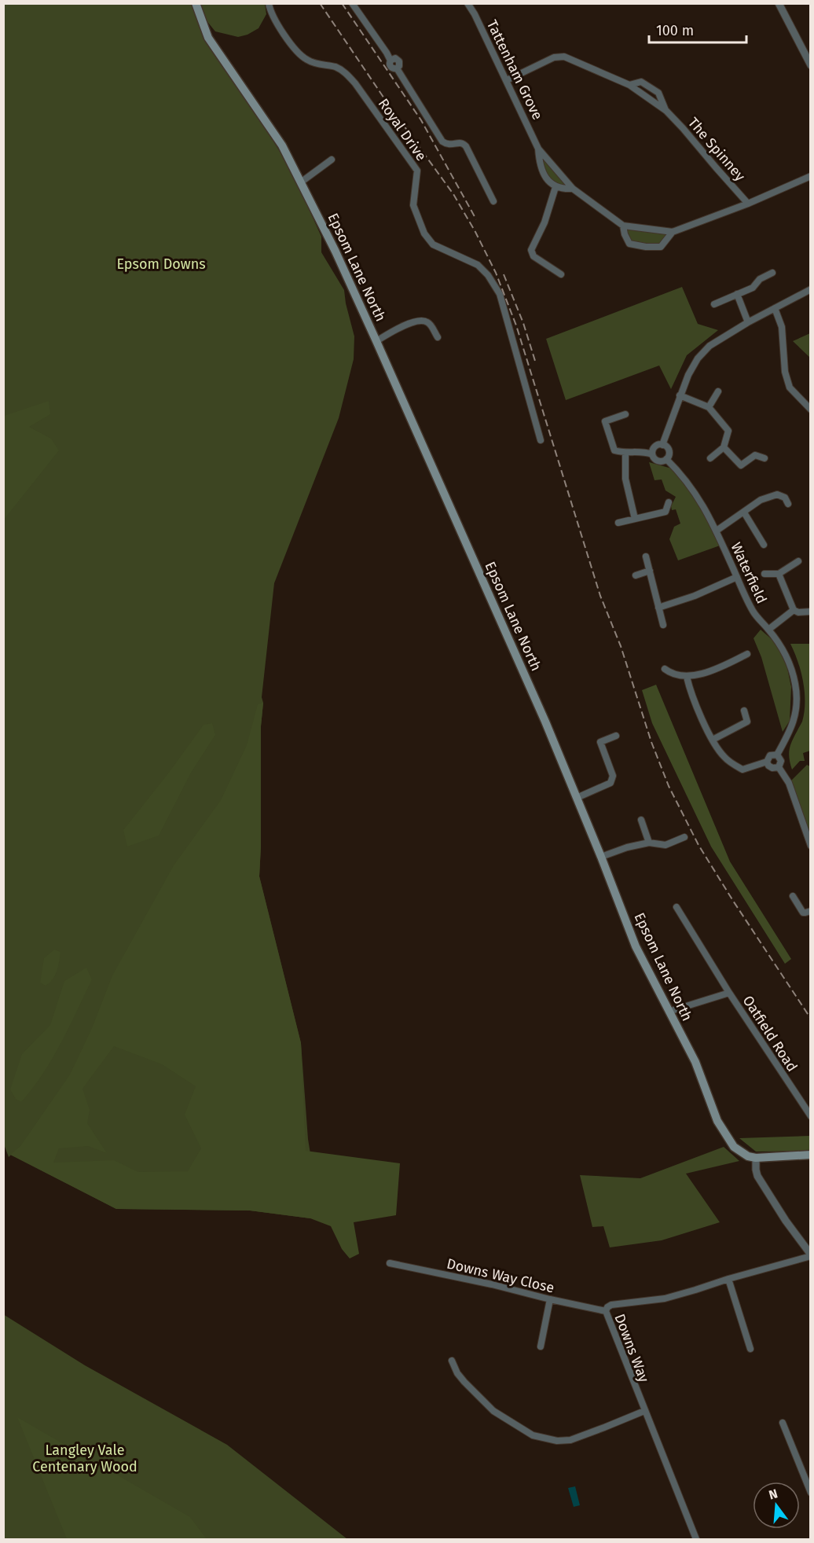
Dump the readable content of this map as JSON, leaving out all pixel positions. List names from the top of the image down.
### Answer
{
  "streets": {
    "main road": ["Epsom Lane North"],
    "street": [
      "Tattenham Grove",
      "Royal Drive",
      "The Spinney",
      "Waterfield",
      "Oatfield Road",
      "Downs Way Close",
      "Downs Way"
    ]
  },
  "crossings": [
    ["Tattenham Grove", "The Spinney"],
    ["Epsom Lane North", "Oatfield Road"],
    ["Downs Way Close", "Downs Way"]
  ],
  "parks": ["Epsom Downs", "Langley Vale Centenary Wood"],
  "scale_bar": "100 m",
  "north": "top"
}
